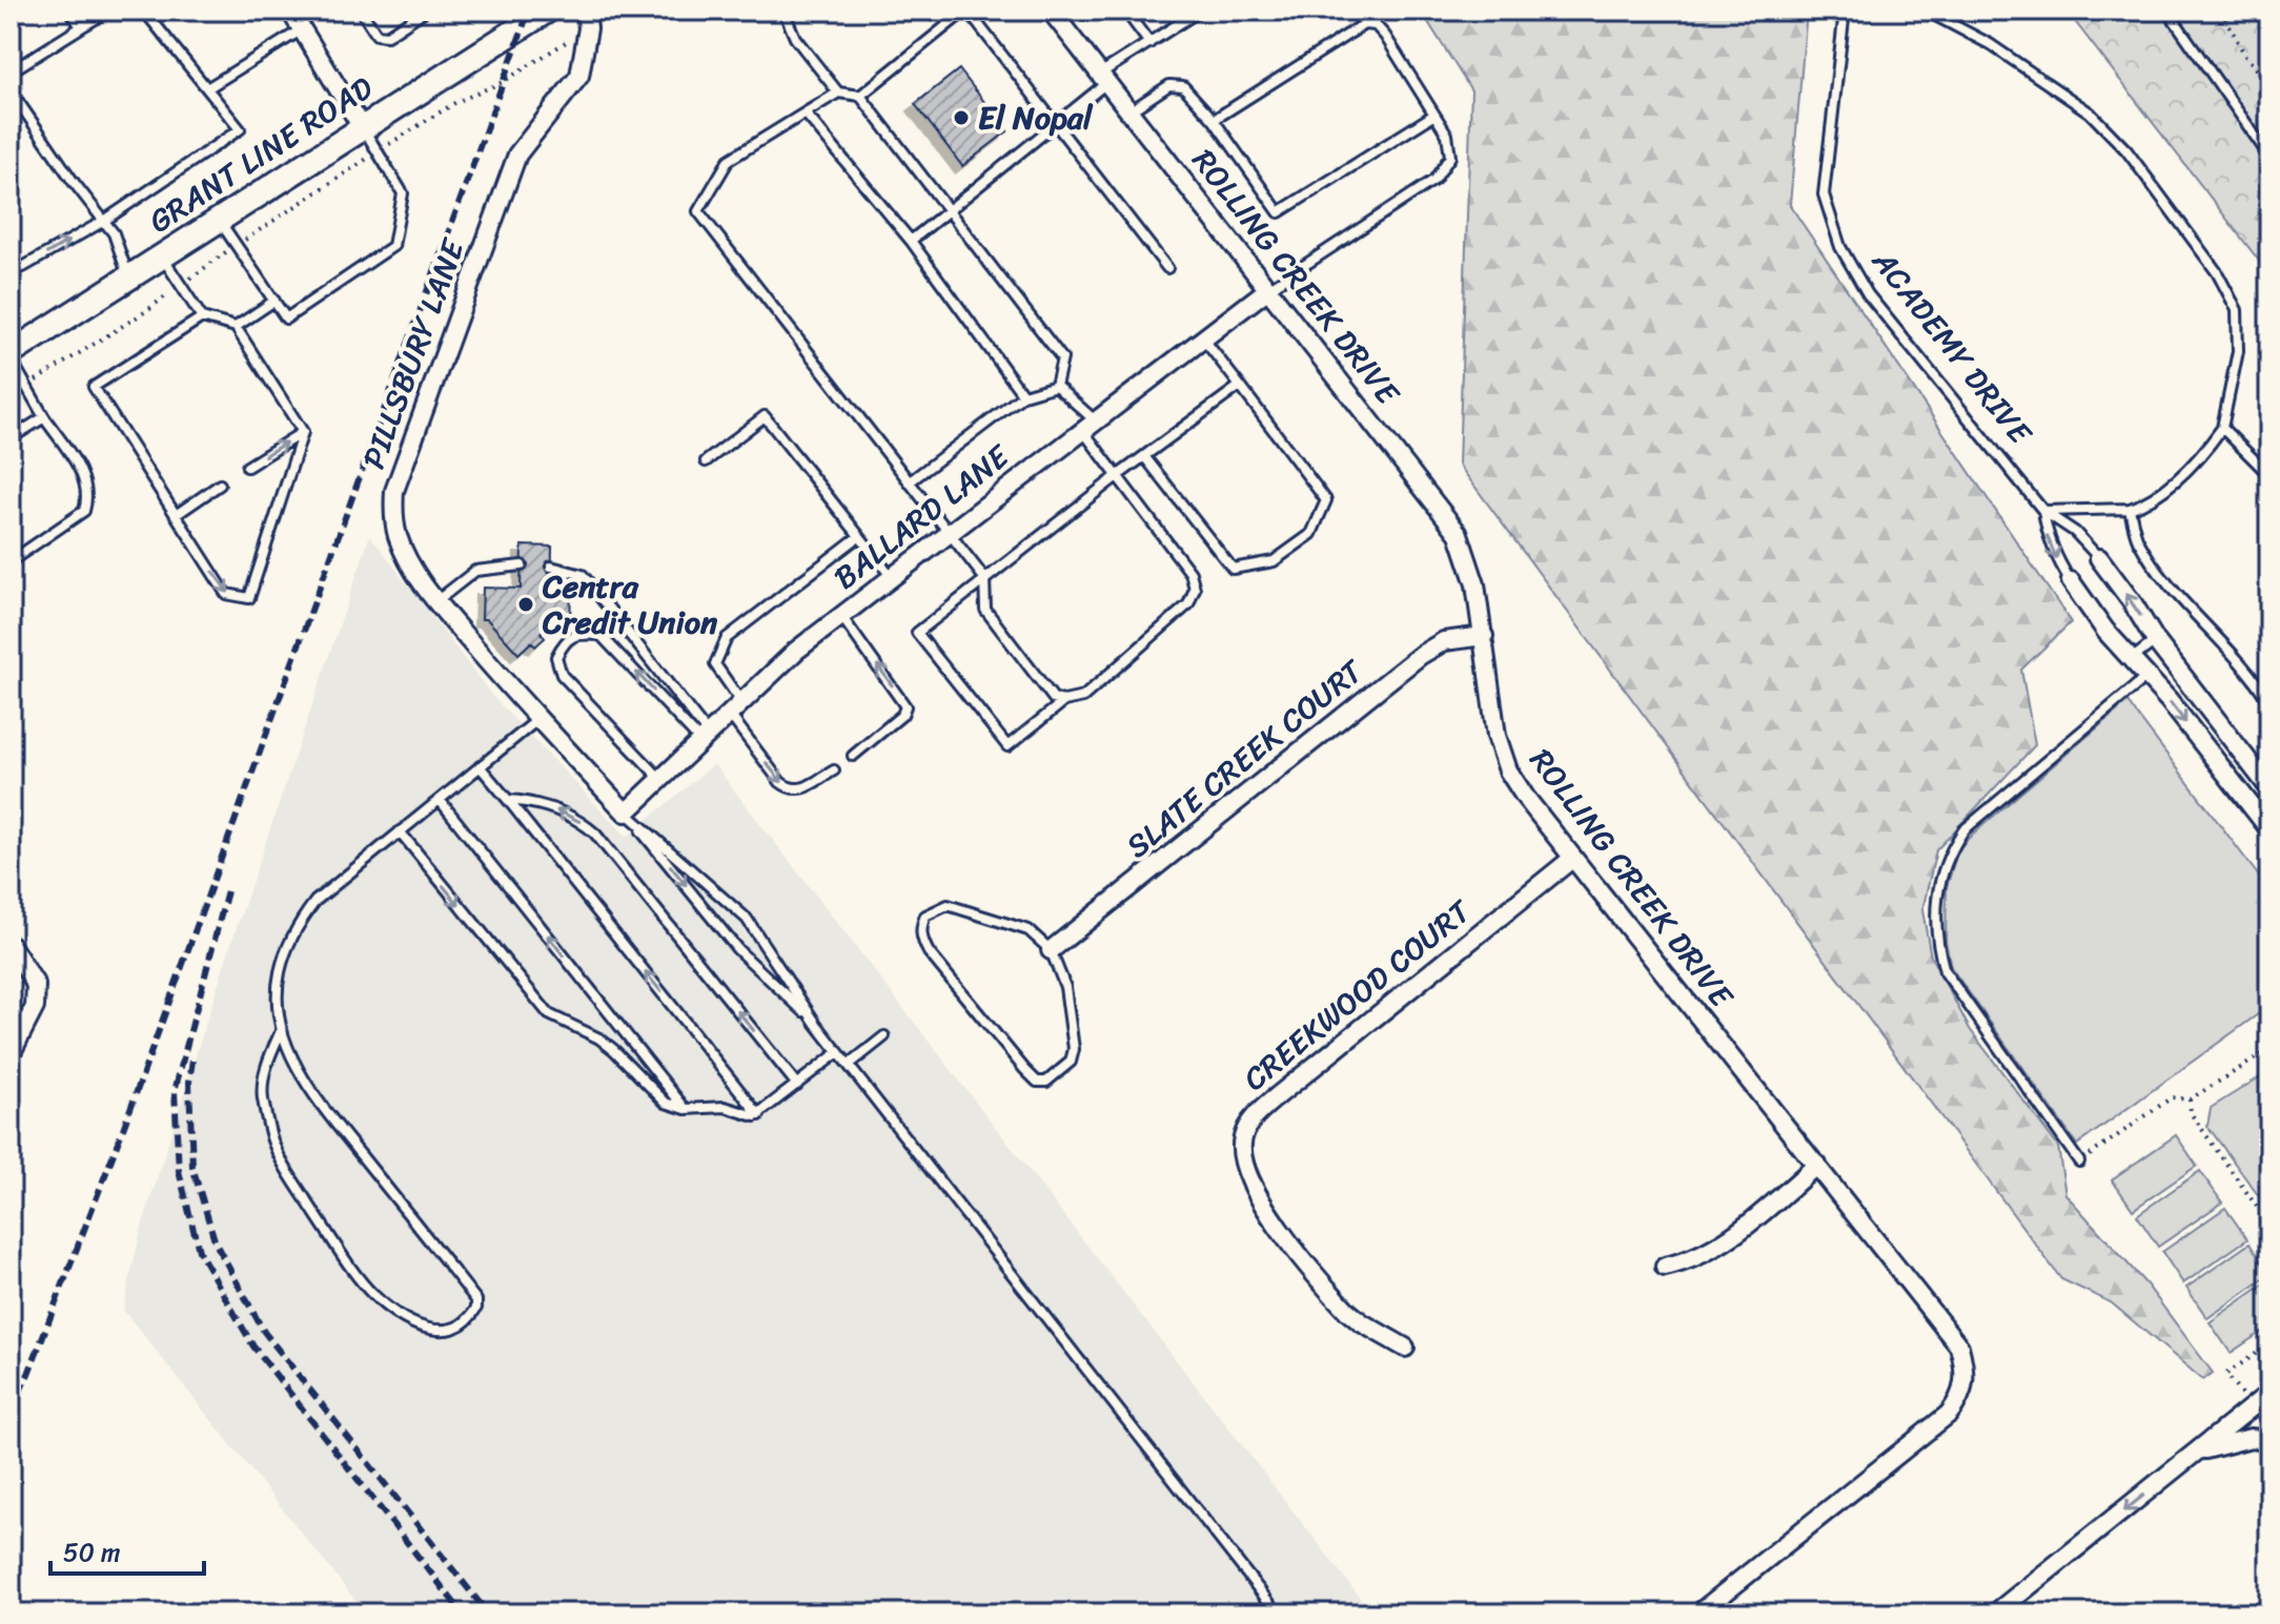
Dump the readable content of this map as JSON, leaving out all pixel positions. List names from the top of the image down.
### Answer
{
  "streets": {
    "main road": ["GRANT LINE ROAD"],
    "street": [
      "ROLLING CREEK DRIVE",
      "ACADEMY DRIVE",
      "PILLSBURY LANE",
      "BALLARD LANE",
      "SLATE CREEK COURT",
      "CREEKWOOD COURT"
    ]
  },
  "crossings": [
    ["ROLLING CREEK DRIVE", "BALLARD LANE"],
    ["ROLLING CREEK DRIVE", "SLATE CREEK COURT"],
    ["ROLLING CREEK DRIVE", "CREEKWOOD COURT"],
    ["PILLSBURY LANE", "BALLARD LANE"]
  ],
  "places": ["El Nopal", "Centra Credit Union"],
  "scale_bar": "50 m"
}
